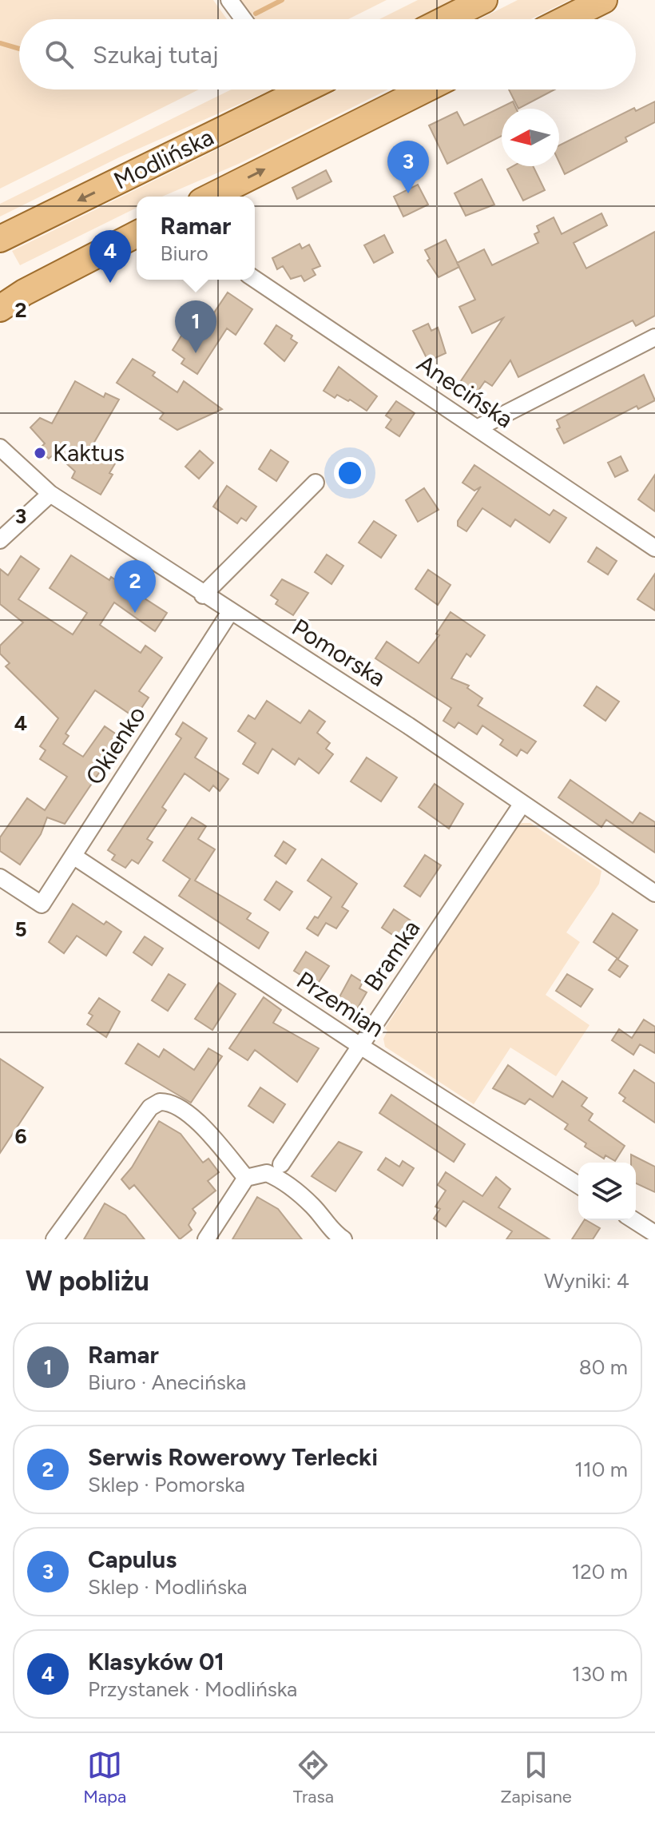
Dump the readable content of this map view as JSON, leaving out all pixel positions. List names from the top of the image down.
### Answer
{
  "streets": {
    "main road": ["Modlińska"],
    "street": [
      "Anecińska",
      "Pomorska",
      "Okienko",
      "Bramka",
      "Przemian"
    ]
  },
  "crossings": [
    ["Pomorska", "Okienko"],
    ["Pomorska", "Bramka"],
    ["Okienko", "Przemian"],
    ["Bramka", "Przemian"]
  ],
  "places": ["Kaktus"],
  "north": "left",
  "page": {
    "search": "Szukaj tutaj",
    "pins": [
      "3",
      "4",
      "1",
      "2"
    ],
    "popup": ["Ramar", "Biuro"],
    "heading": ["W pobliżu", "Wyniki: 4"],
    "list": [
      {
        "mark": "1",
        "name": "Ramar",
        "note": "Biuro · Anecińska",
        "value": "80 m"
      },
      {
        "mark": "2",
        "name": "Serwis Rowerowy Terlecki",
        "note": "Sklep · Pomorska",
        "value": "110 m"
      },
      {
        "mark": "3",
        "name": "Capulus",
        "note": "Sklep · Modlińska",
        "value": "120 m"
      },
      {
        "mark": "4",
        "name": "Klasyków 01",
        "note": "Przystanek · Modlińska",
        "value": "130 m"
      }
    ],
    "nav": ["Mapa", "Trasa", "Zapisane"]
  },
  "grid": {
    "rows": [
      "2",
      "3",
      "4",
      "5",
      "6"
    ]
  }
}
